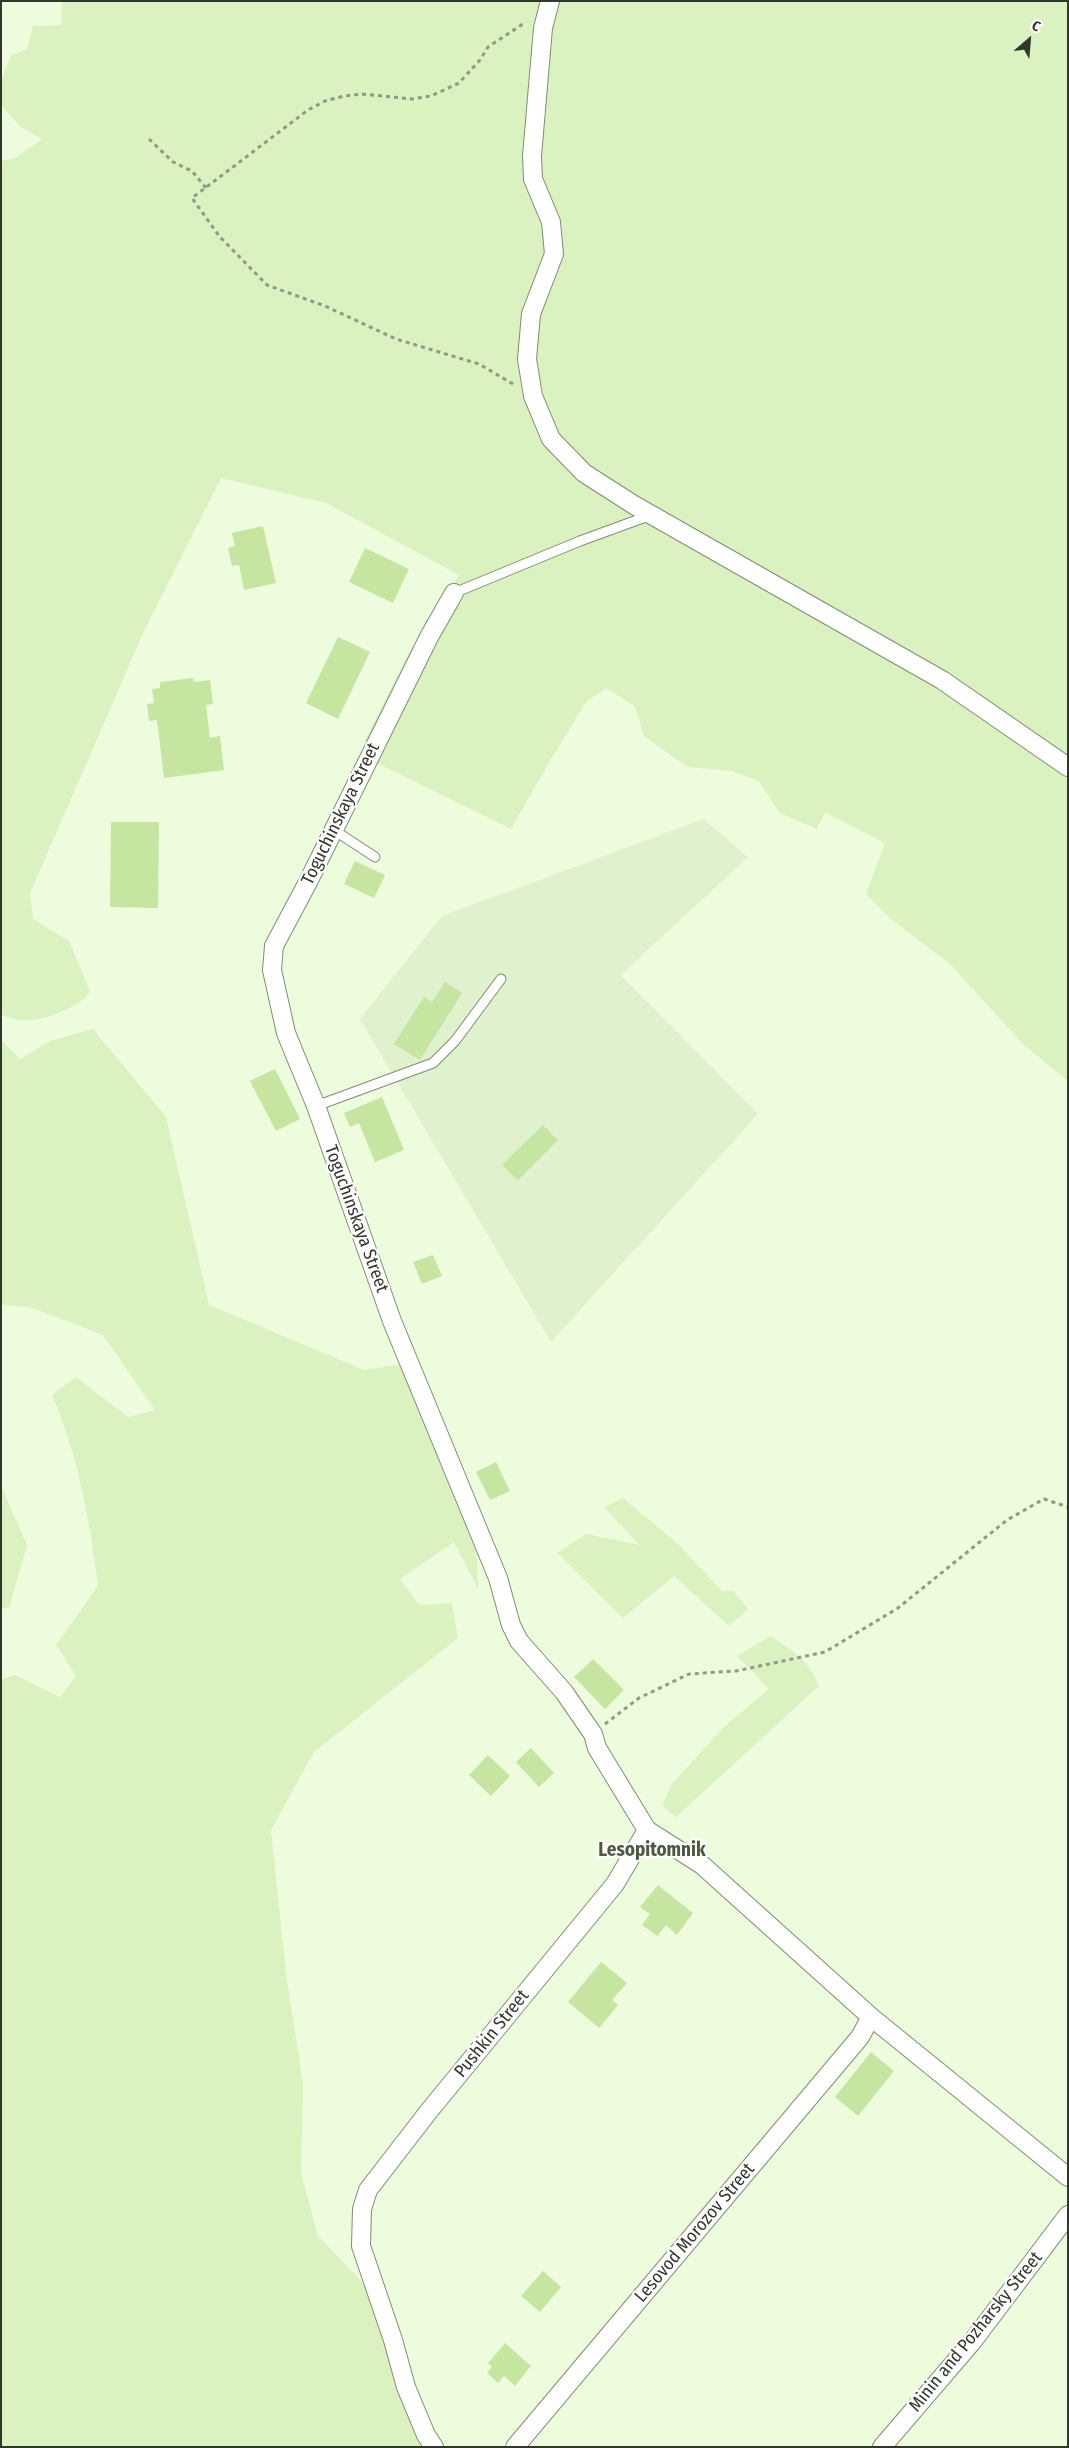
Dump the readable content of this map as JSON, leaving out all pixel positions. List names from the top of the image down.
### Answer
{
  "streets": {
    "street": [
      "Toguchinskaya Street",
      "Pushkin Street",
      "Lesovod Morozov Street",
      "Minin and Pozharsky Street"
    ]
  },
  "crossings": [
    ["Toguchinskaya Street", "Pushkin Street"]
  ],
  "districts": ["Lesopitomnik"],
  "north": "top right"
}
